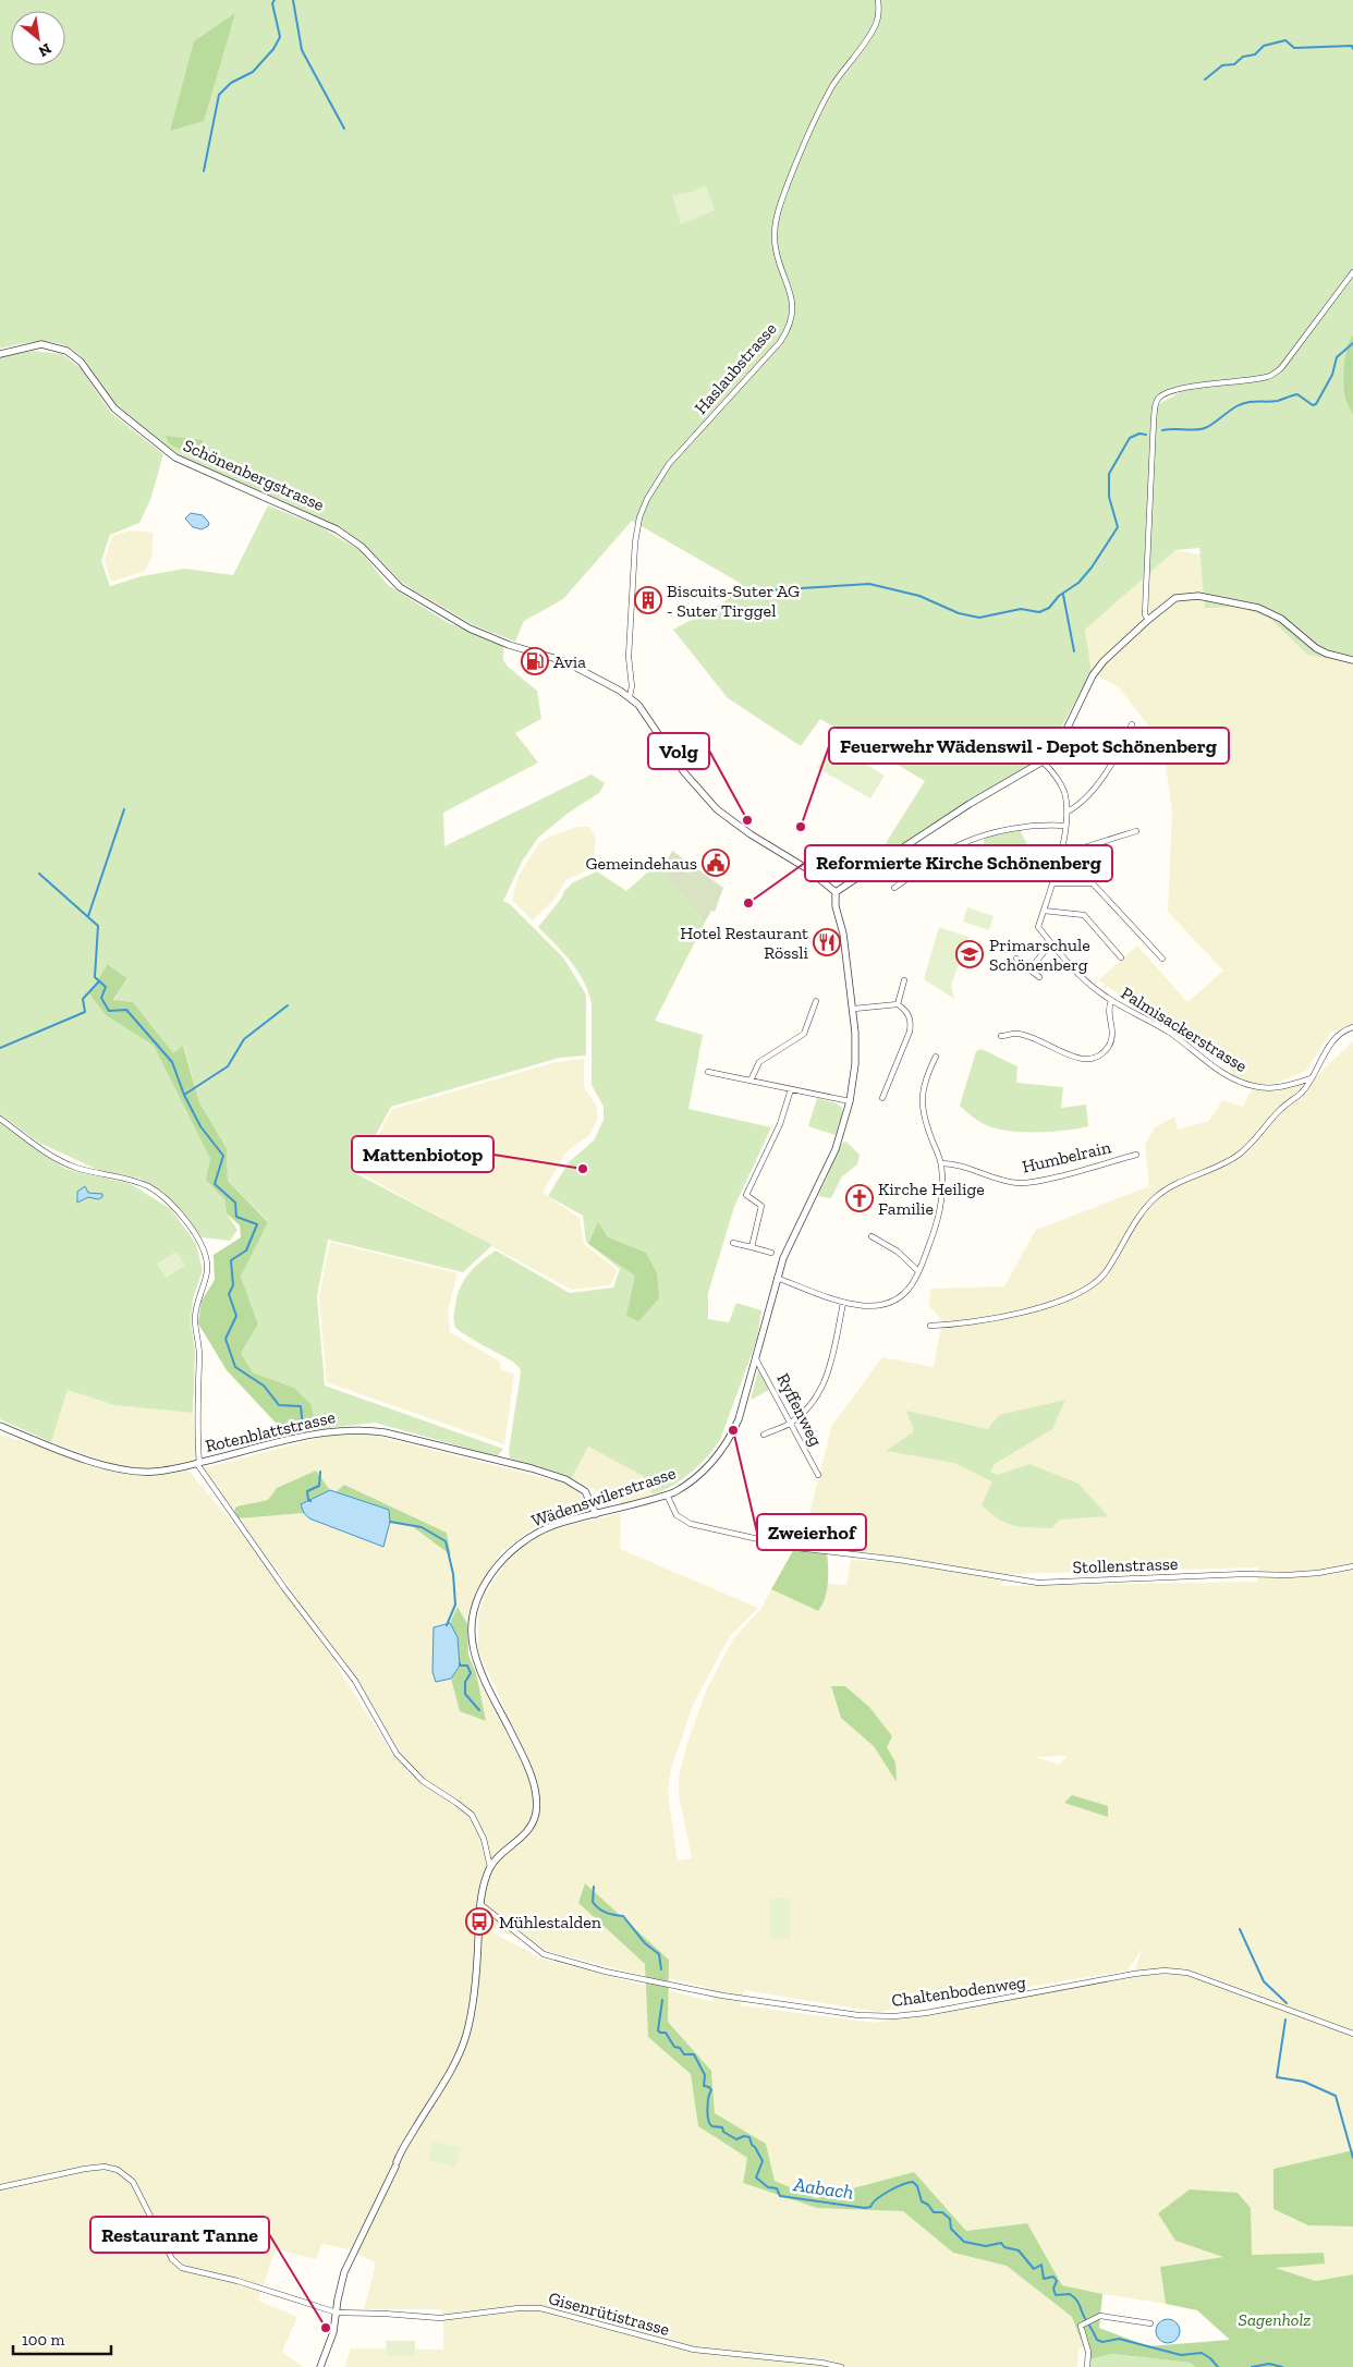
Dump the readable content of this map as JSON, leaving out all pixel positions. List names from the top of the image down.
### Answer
{
  "streets": {
    "street": [
      "Haslaubstrasse",
      "Schönenbergstrasse",
      "Palmisackerstrasse",
      "Humbelrain",
      "Ryffenweg",
      "Rotenblattstrasse",
      "Wädenswilerstrasse",
      "Stollenstrasse",
      "Chaltenbodenweg",
      "Gisenrütistrasse"
    ]
  },
  "crossings": [
    ["Haslaubstrasse", "Schönenbergstrasse"],
    ["Schönenbergstrasse", "Wädenswilerstrasse"],
    ["Ryffenweg", "Wädenswilerstrasse"],
    ["Rotenblattstrasse", "Wädenswilerstrasse"],
    ["Wädenswilerstrasse", "Stollenstrasse"],
    ["Wädenswilerstrasse", "Chaltenbodenweg"],
    ["Wädenswilerstrasse", "Gisenrütistrasse"]
  ],
  "water": ["Aabach"],
  "parks": ["Sagenholz"],
  "places": {
    "building": ["Biscuits-Suter AG - Suter Tirggel"],
    "fuel station": ["Avia"],
    "other": [
      "Volg",
      "Feuerwehr Wädenswil - Depot Schönenberg",
      "Reformierte Kirche Schönenberg",
      "Mattenbiotop",
      "Zweierhof",
      "Restaurant Tanne"
    ],
    "public building": ["Gemeindehaus"],
    "restaurant": ["Hotel Restaurant Rössli"],
    "school or university": ["Primarschule Schönenberg"],
    "church": ["Kirche Heilige Familie"],
    "bus stop": ["Mühlestalden"]
  },
  "scale_bar": "100 m",
  "north": "bottom right"
}
